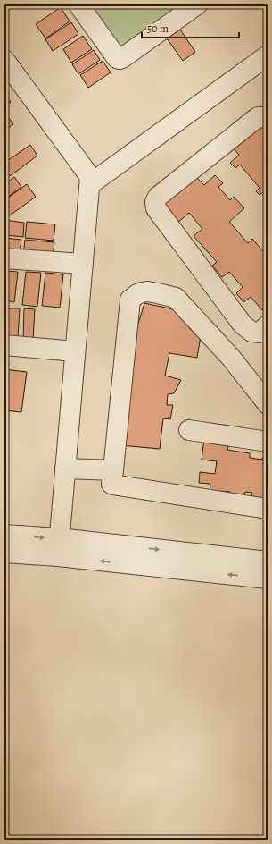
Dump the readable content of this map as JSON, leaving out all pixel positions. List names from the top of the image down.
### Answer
{
  "scale_bar": "50 m"
}
